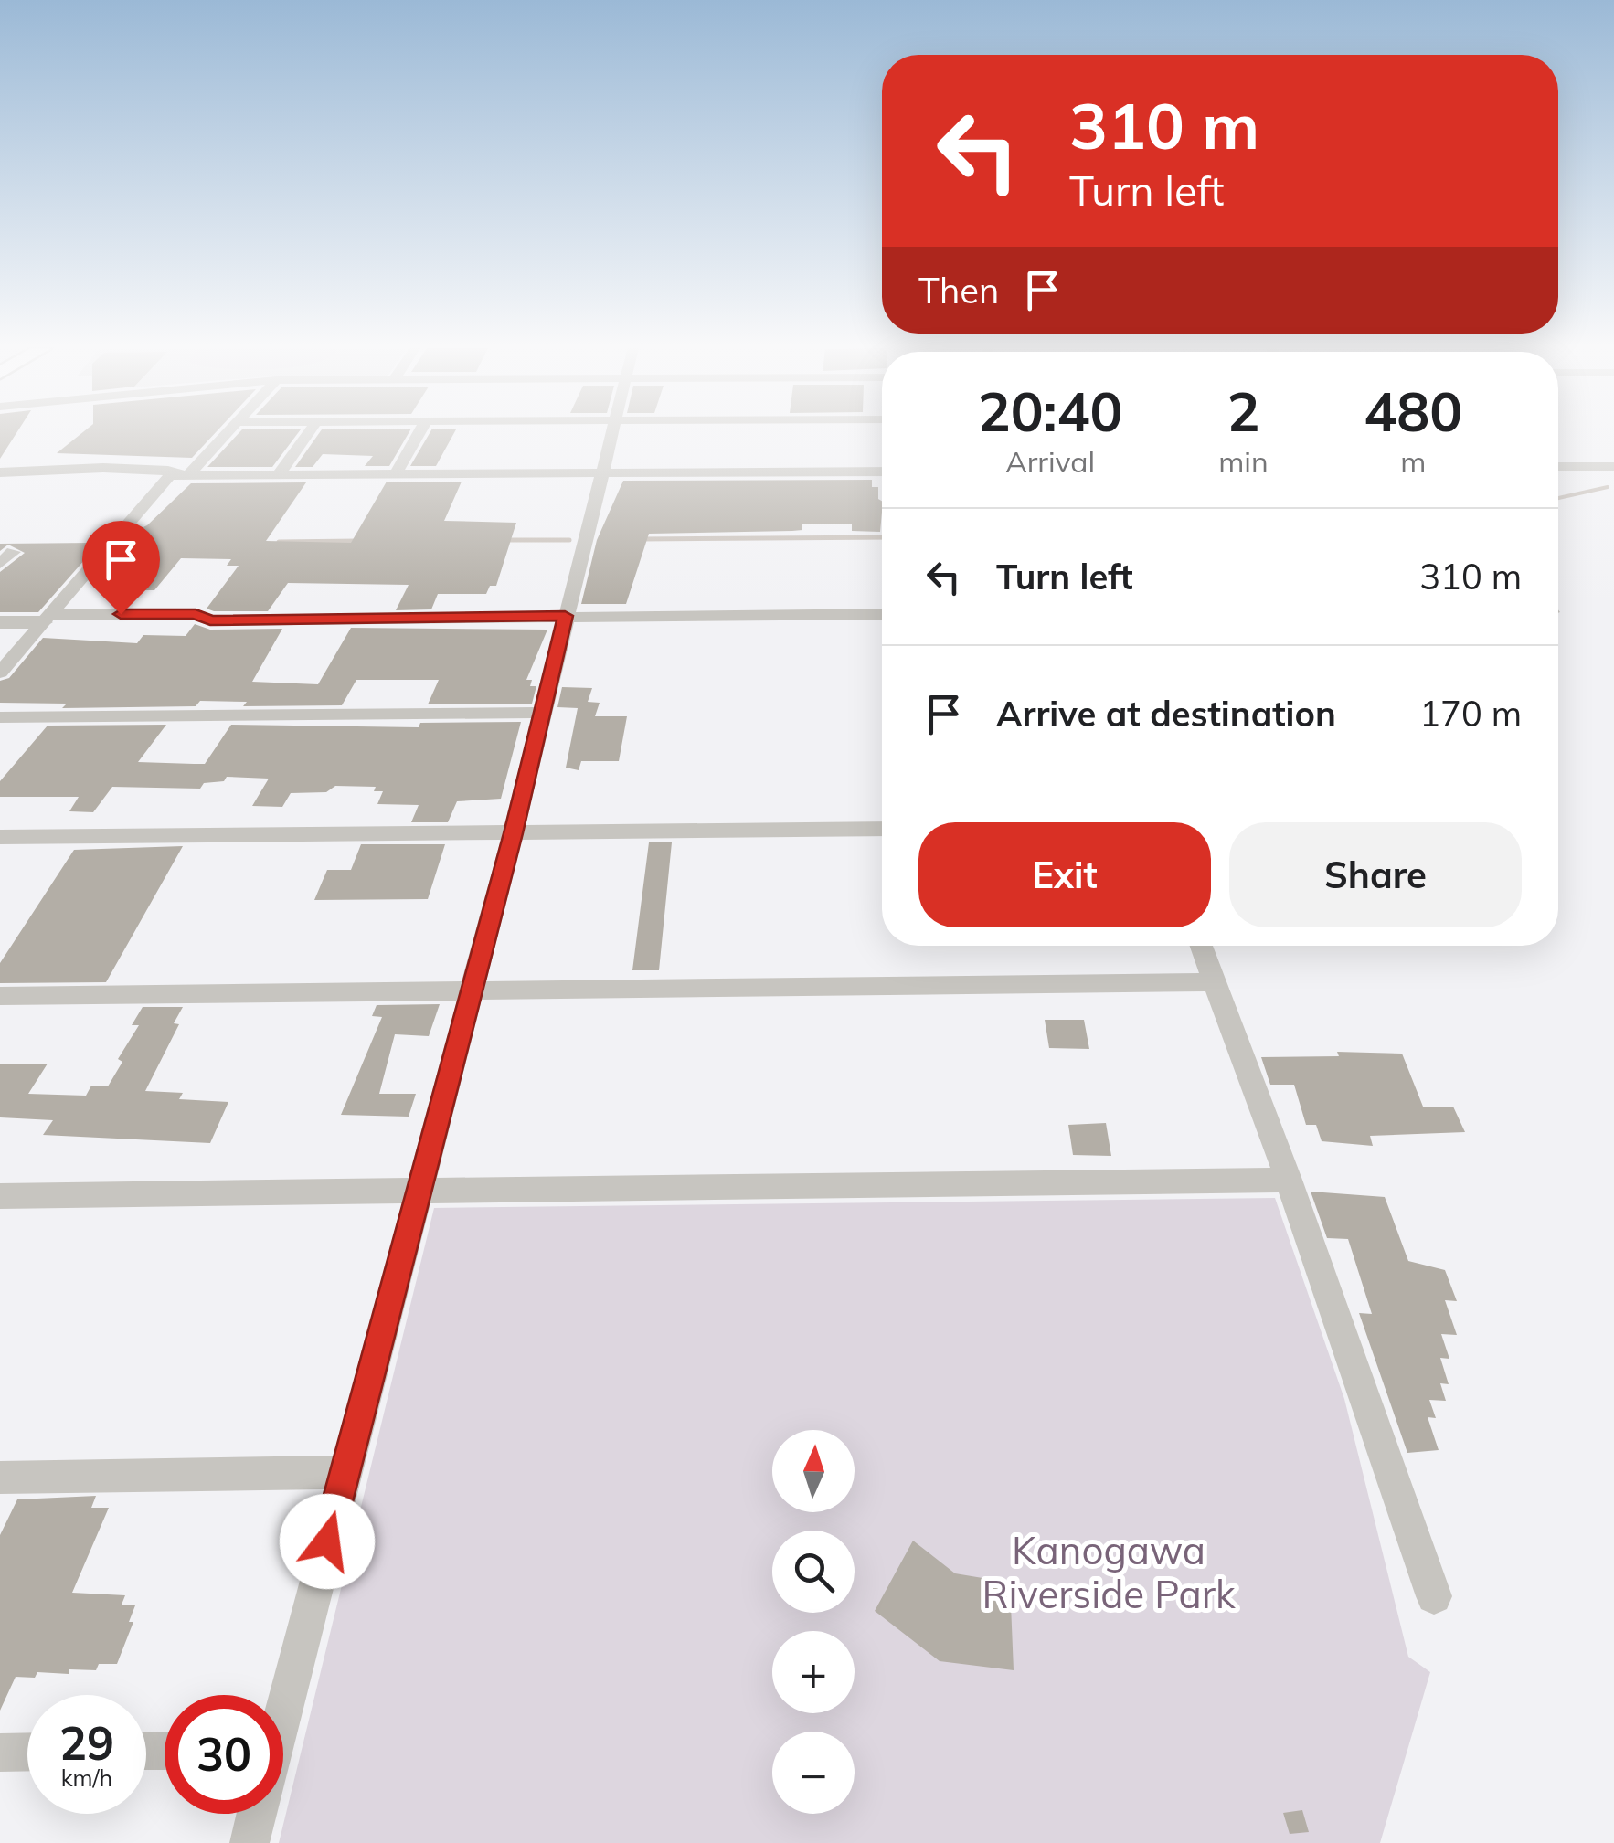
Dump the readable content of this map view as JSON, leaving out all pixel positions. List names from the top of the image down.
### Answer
{
  "parks": ["Kanogawa Riverside Park"],
  "north": "top",
  "page": {
    "turn": ["310 m", "Turn left"],
    "then": "Then",
    "eta": [
      "20:40",
      "Arrival",
      "2",
      "min",
      "480",
      "m"
    ],
    "list": [
      {
        "name": "Turn left",
        "value": "310 m"
      },
      {
        "name": "Arrive at destination",
        "value": "170 m"
      }
    ],
    "buttons": ["Exit", "Share"],
    "map_buttons": ["+", "−"],
    "speed": "29 km/h",
    "limit": "30"
  }
}
